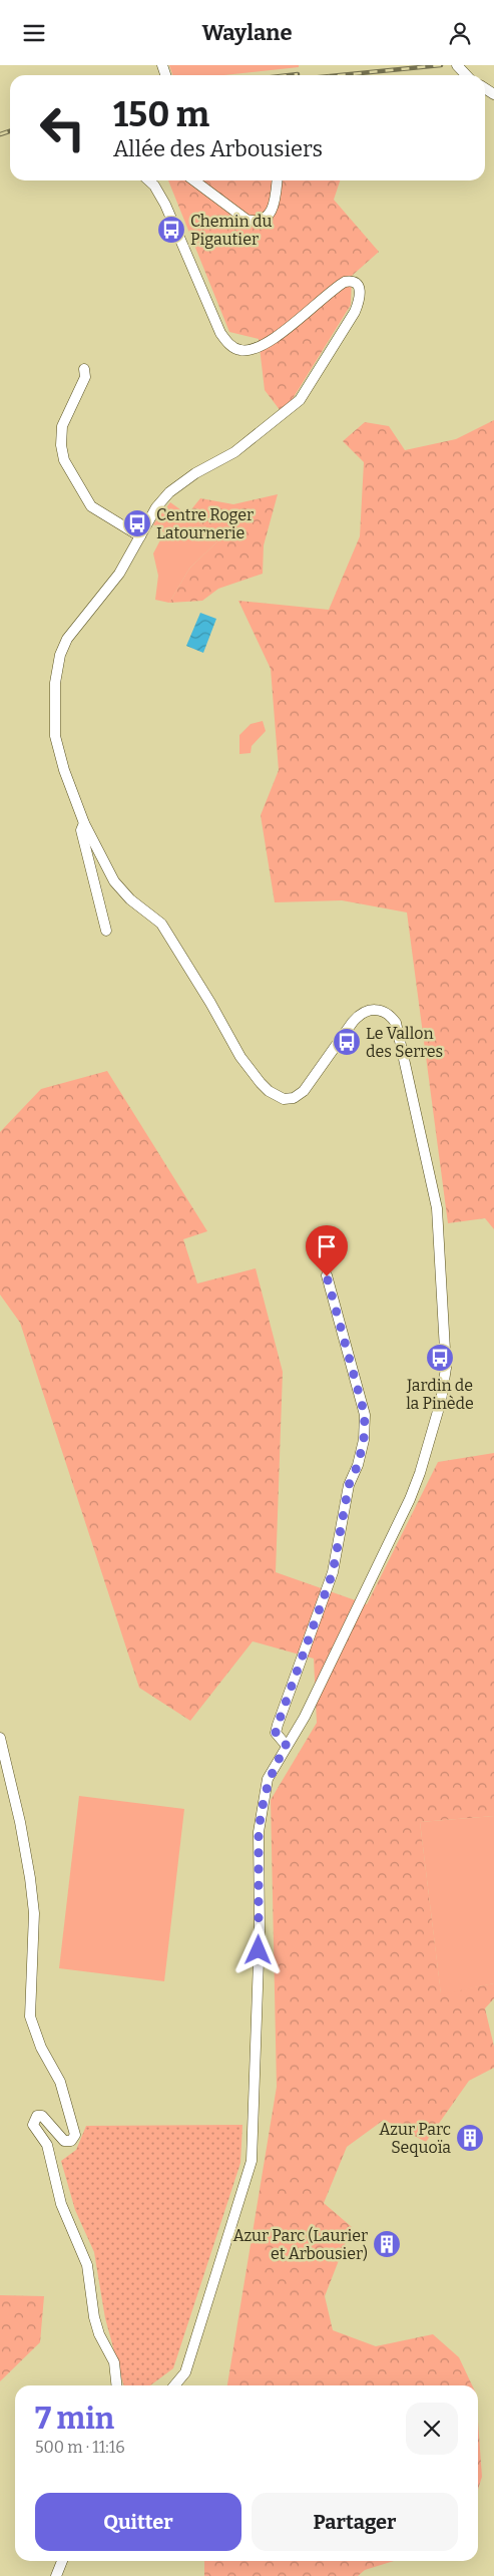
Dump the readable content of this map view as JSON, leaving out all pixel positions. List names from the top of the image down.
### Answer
{
  "places": {
    "bus stop": [
      "Chemin du Pigautier",
      "Centre Roger Latournerie",
      "Le Vallon des Serres",
      "Jardin de la Pinède"
    ],
    "building": ["Azur Parc Sequoïa", "Azur Parc (Laurier et Arbousier)"]
  },
  "page": {
    "header": "Waylane",
    "turn": ["150 m", "Allée des Arbousiers"],
    "heading": ["7 min", "500 m · 11:16"],
    "buttons": ["Quitter", "Partager"]
  }
}
